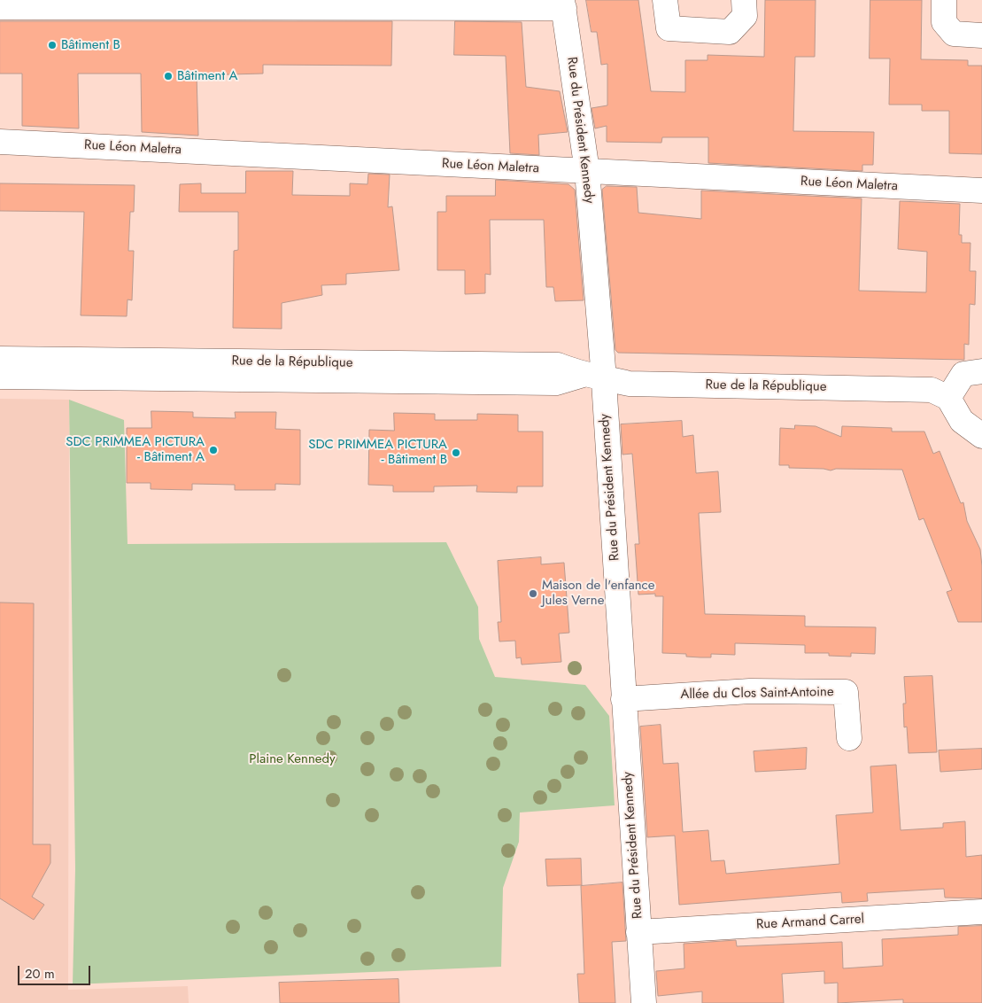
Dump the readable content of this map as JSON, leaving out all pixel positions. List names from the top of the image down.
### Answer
{
  "streets": {
    "street": [
      "Rue du Président Kennedy",
      "Rue Léon Maletra",
      "Rue de la République",
      "Allée du Clos Saint-Antoine",
      "Rue Armand Carrel"
    ]
  },
  "crossings": [
    ["Rue du Président Kennedy", "Rue Léon Maletra"],
    ["Rue du Président Kennedy", "Rue de la République"],
    ["Rue du Président Kennedy", "Allée du Clos Saint-Antoine"],
    ["Rue du Président Kennedy", "Rue Armand Carrel"]
  ],
  "parks": ["Plaine Kennedy"],
  "places": [
    "Bâtiment B",
    "Bâtiment A",
    "SDC PRIMMEA PICTURA - Bâtiment A",
    "SDC PRIMMEA PICTURA - Bâtiment B",
    "Maison de l'enfance Jules Verne"
  ],
  "scale_bar": "20 m"
}
